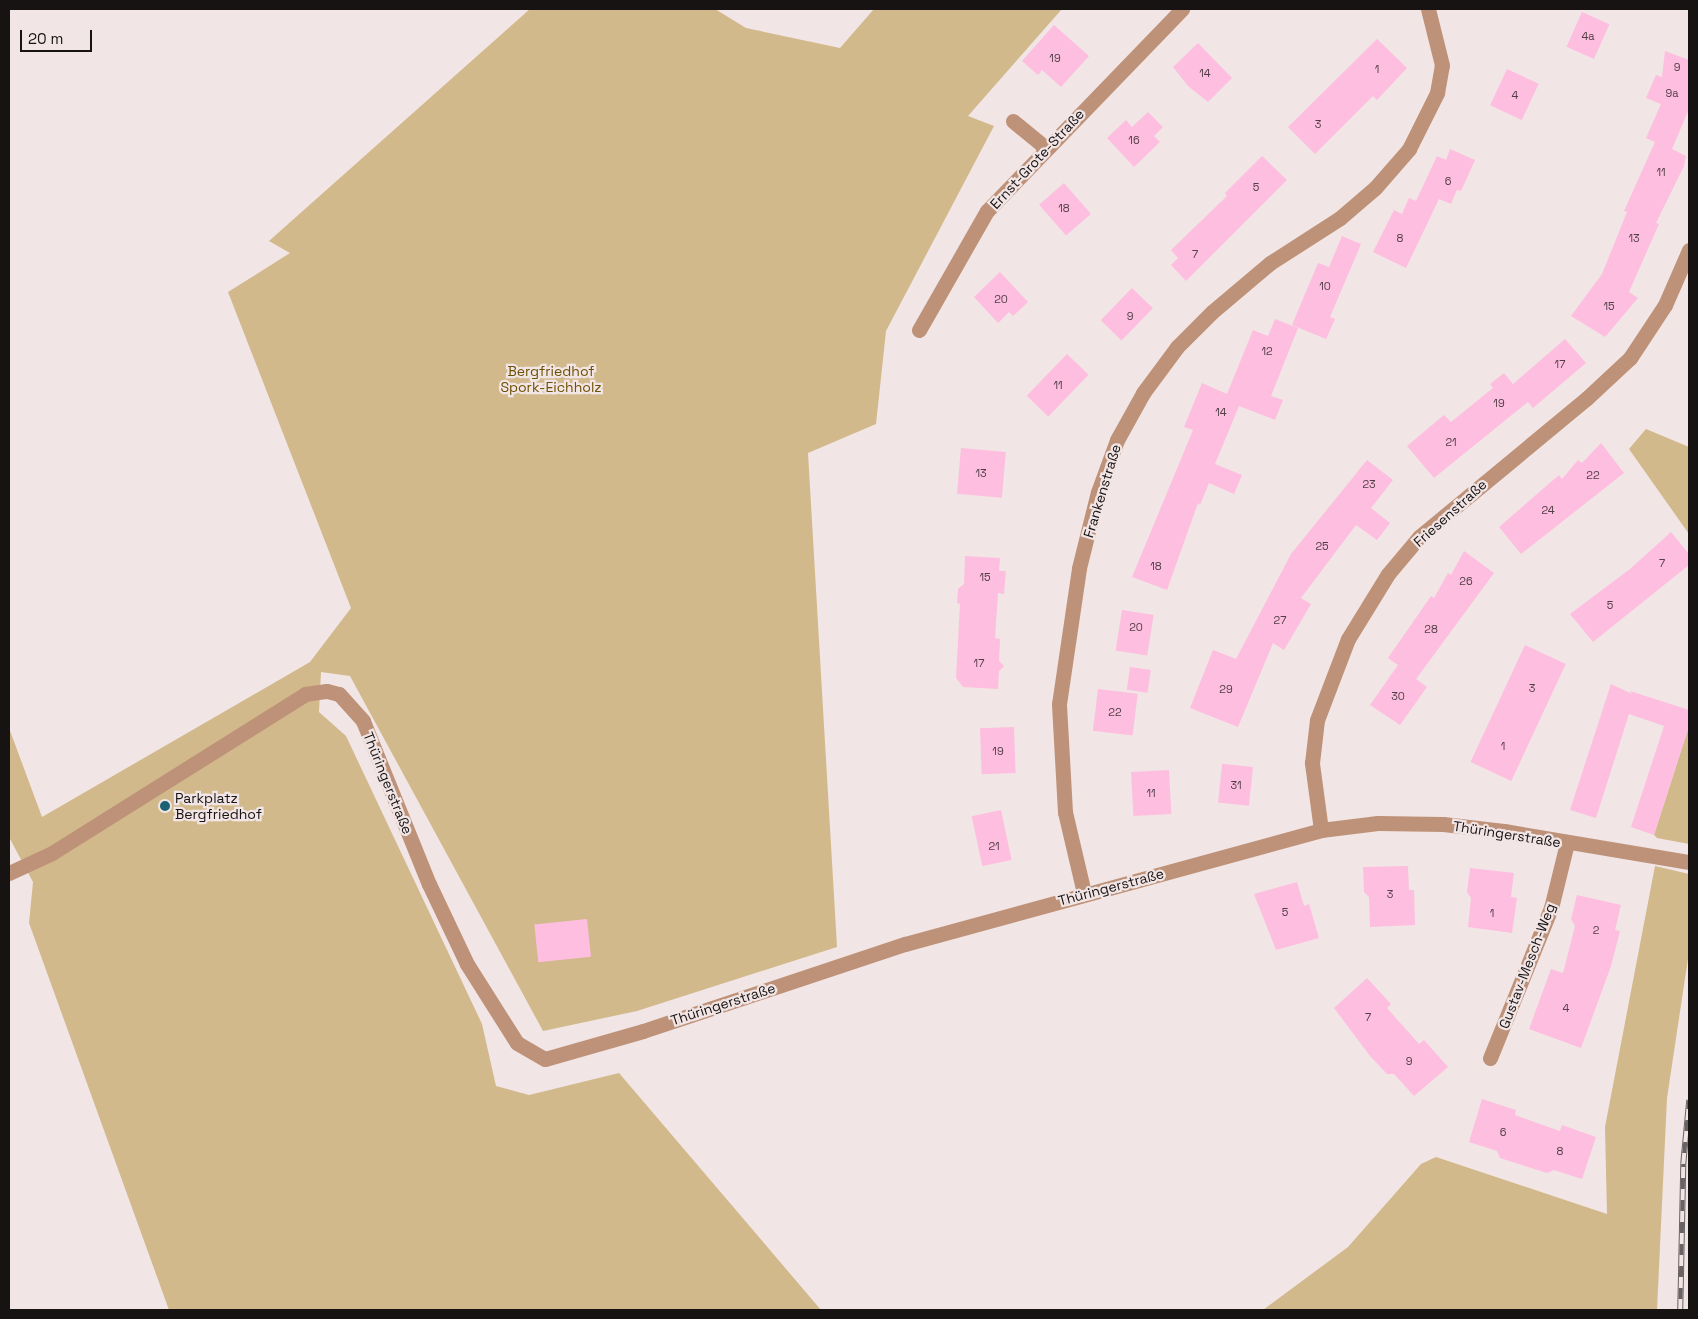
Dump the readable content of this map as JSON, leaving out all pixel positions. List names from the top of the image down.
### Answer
{
  "streets": {
    "street": [
      "Ernst-Grote-Straße",
      "Frankenstraße",
      "Friesenstraße",
      "Thüringerstraße",
      "Gustav-Mesch-Weg"
    ]
  },
  "crossings": [
    ["Frankenstraße", "Thüringerstraße"],
    ["Friesenstraße", "Thüringerstraße"],
    ["Thüringerstraße", "Gustav-Mesch-Weg"]
  ],
  "parks": ["Bergfriedhof Spork-Eichholz"],
  "places": ["Parkplatz Bergfriedhof"],
  "house_numbers": [
    "4a",
    "19",
    "9",
    "1",
    "14",
    "9a",
    "4",
    "3",
    "16",
    "11",
    "6",
    "5",
    "18",
    "8",
    "13",
    "7",
    "10",
    "20",
    "15",
    "9",
    "12",
    "17",
    "11",
    "19",
    "14",
    "21",
    "13",
    "22",
    "23",
    "24",
    "25",
    "7",
    "18",
    "15",
    "26",
    "5",
    "27",
    "20",
    "28",
    "17",
    "3",
    "29",
    "30",
    "22",
    "1",
    "19",
    "31",
    "11",
    "21",
    "3",
    "5",
    "1",
    "2",
    "4",
    "7",
    "9",
    "6",
    "8"
  ],
  "scale_bar": "20 m"
}
